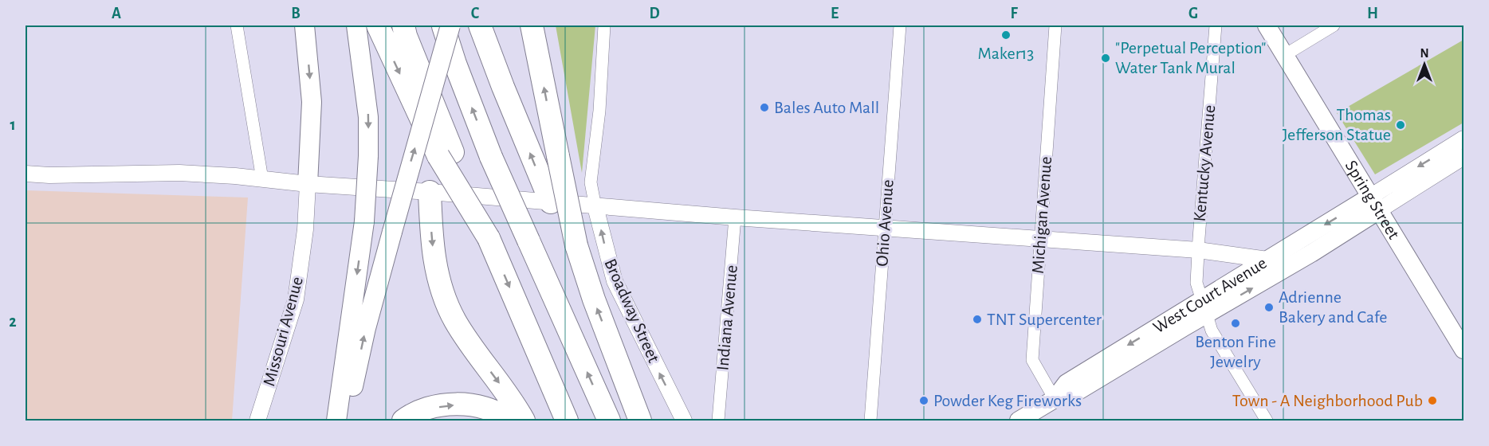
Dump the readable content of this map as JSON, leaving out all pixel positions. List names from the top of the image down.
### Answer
{
  "streets": {
    "main road": ["Spring Street", "West Court Avenue"],
    "street": [
      "Kentucky Avenue",
      "Michigan Avenue",
      "Ohio Avenue",
      "Broadway Street",
      "Indiana Avenue",
      "Missouri Avenue"
    ]
  },
  "crossings": [
    ["Kentucky Avenue", "West Court Avenue"],
    ["Spring Street", "West Court Avenue"],
    ["Michigan Avenue", "West Court Avenue"]
  ],
  "one_way": ["Broadway Street"],
  "places": [
    "Maker13",
    "\"Perpetual Perception\" Water Tank Mural",
    "Bales Auto Mall",
    "Thomas Jefferson Statue",
    "Adrienne Bakery and Cafe",
    "TNT Supercenter",
    "Benton Fine Jewelry",
    "Powder Keg Fireworks",
    "Town - A Neighborhood Pub"
  ],
  "north": "top",
  "grid": {
    "columns": [
      "A",
      "B",
      "C",
      "D",
      "E",
      "F",
      "G",
      "H"
    ],
    "rows": ["1", "2"]
  }
}
